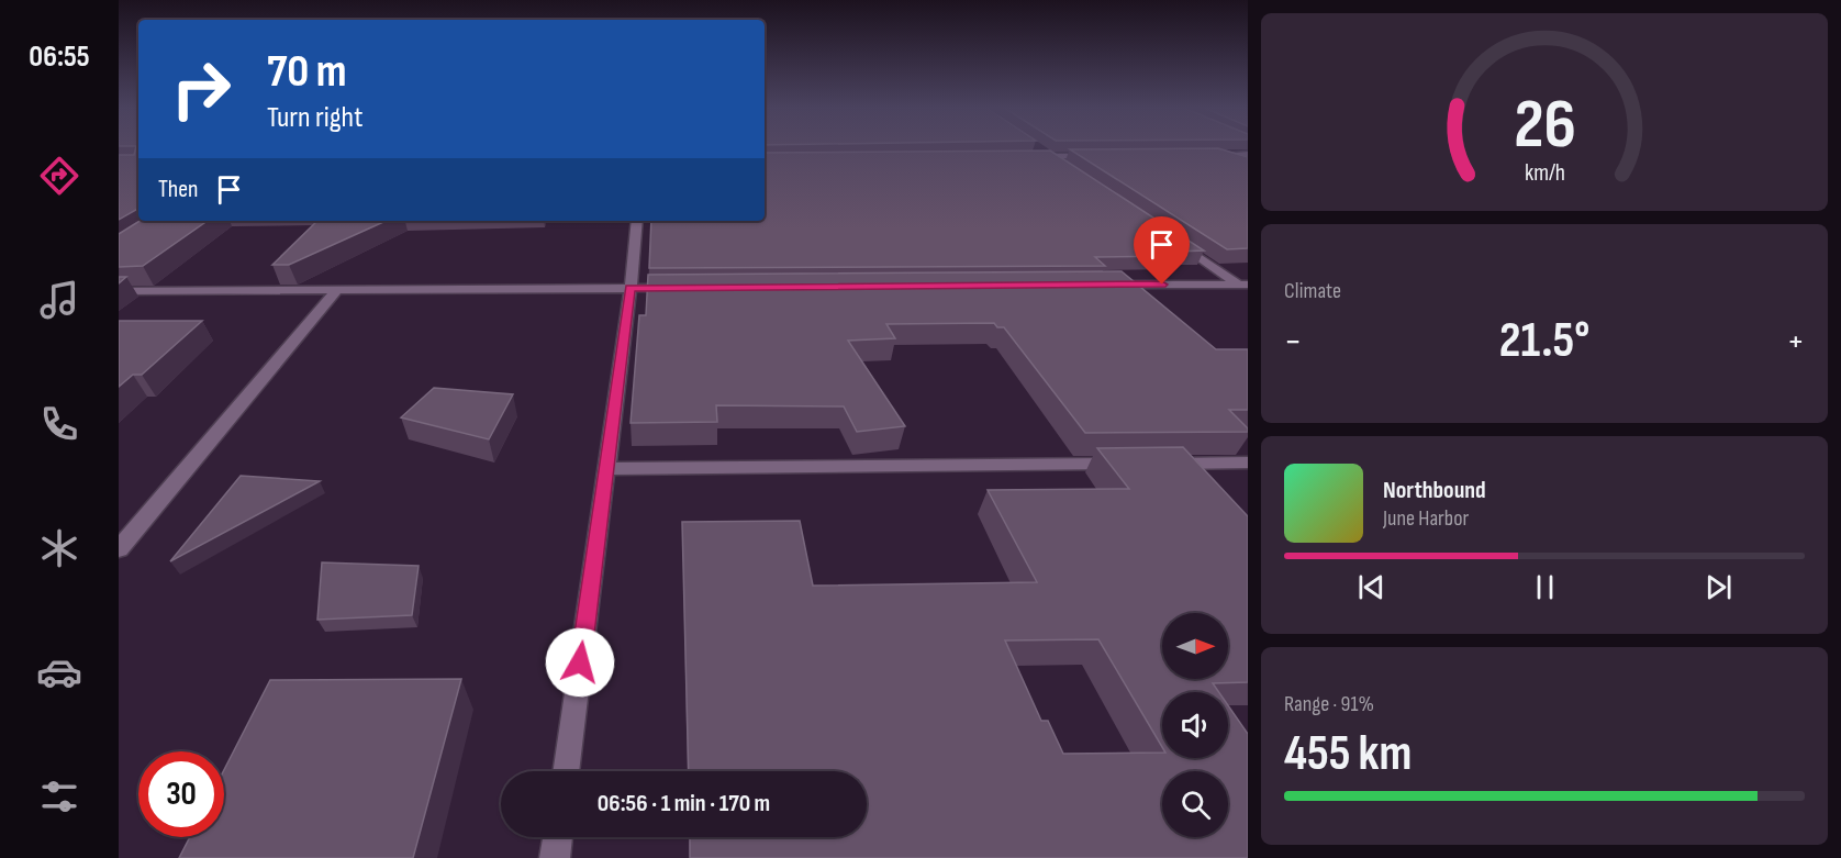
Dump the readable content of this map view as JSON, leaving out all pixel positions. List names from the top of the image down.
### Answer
{
  "north": "right",
  "page": {
    "tabs": "06:55",
    "turn": ["70 m", "Turn right"],
    "then": "Then",
    "tile": [
      "Climate",
      ["Range · 91%", "455 km"]
    ],
    "heat": ["−", "21.5°", "+"],
    "song": ["Northbound", "June Harbor"],
    "limit": "30",
    "trip": "06:56 · 1 min · 170 m",
    "gauge": ["26", "km/h"]
  }
}
